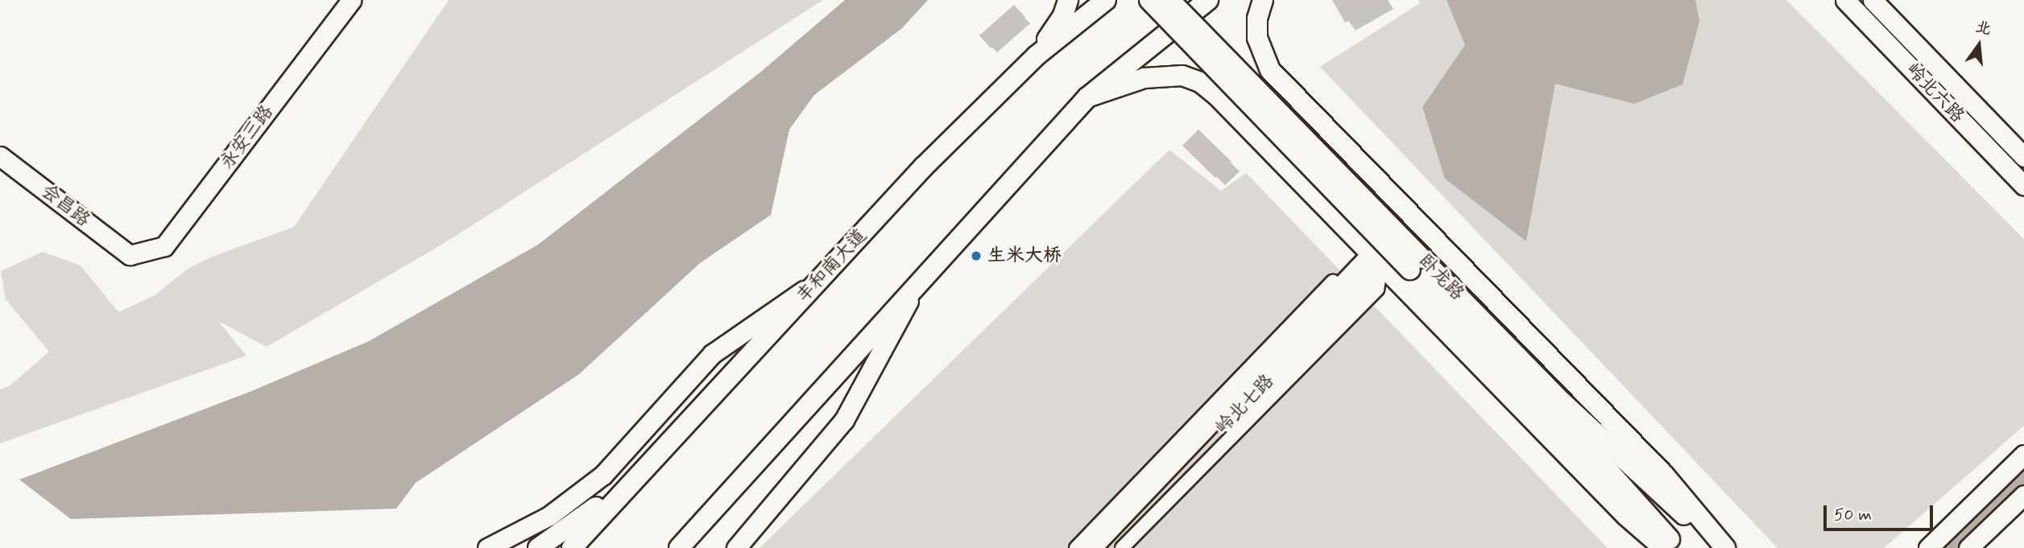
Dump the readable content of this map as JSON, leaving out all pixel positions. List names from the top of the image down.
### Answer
{
  "streets": {
    "main road": ["丰和南大道", "卧龙路"],
    "street": [
      "岭北六路",
      "永安三路",
      "会昌路",
      "岭北七路"
    ]
  },
  "crossings": [
    ["永安三路", "会昌路"],
    ["卧龙路", "岭北七路"]
  ],
  "places": ["生米大桥"],
  "scale_bar": "50 m",
  "north": "top"
}
